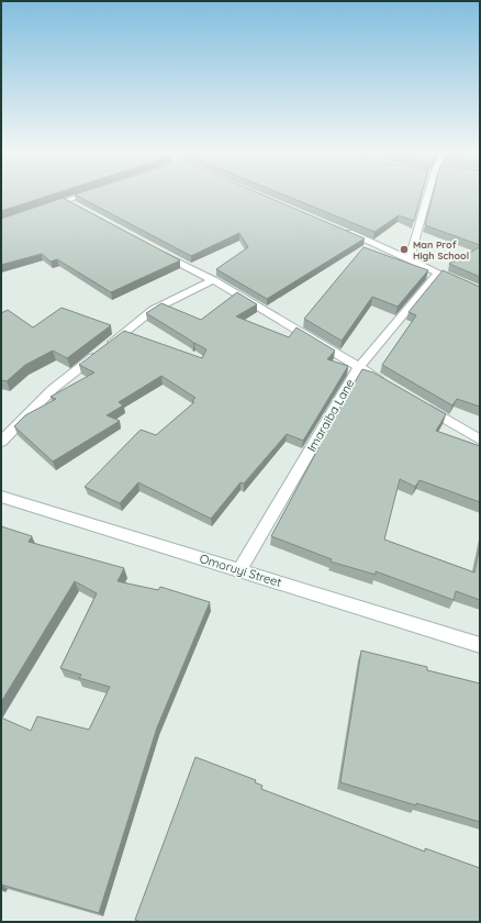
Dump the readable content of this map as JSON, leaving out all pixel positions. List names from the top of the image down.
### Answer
{
  "streets": {
    "street": ["Imaraiba Lane", "Omoruyi Street"]
  },
  "crossings": [
    ["Imaraiba Lane", "Omoruyi Street"]
  ],
  "places": ["Man Prof High School"]
}
